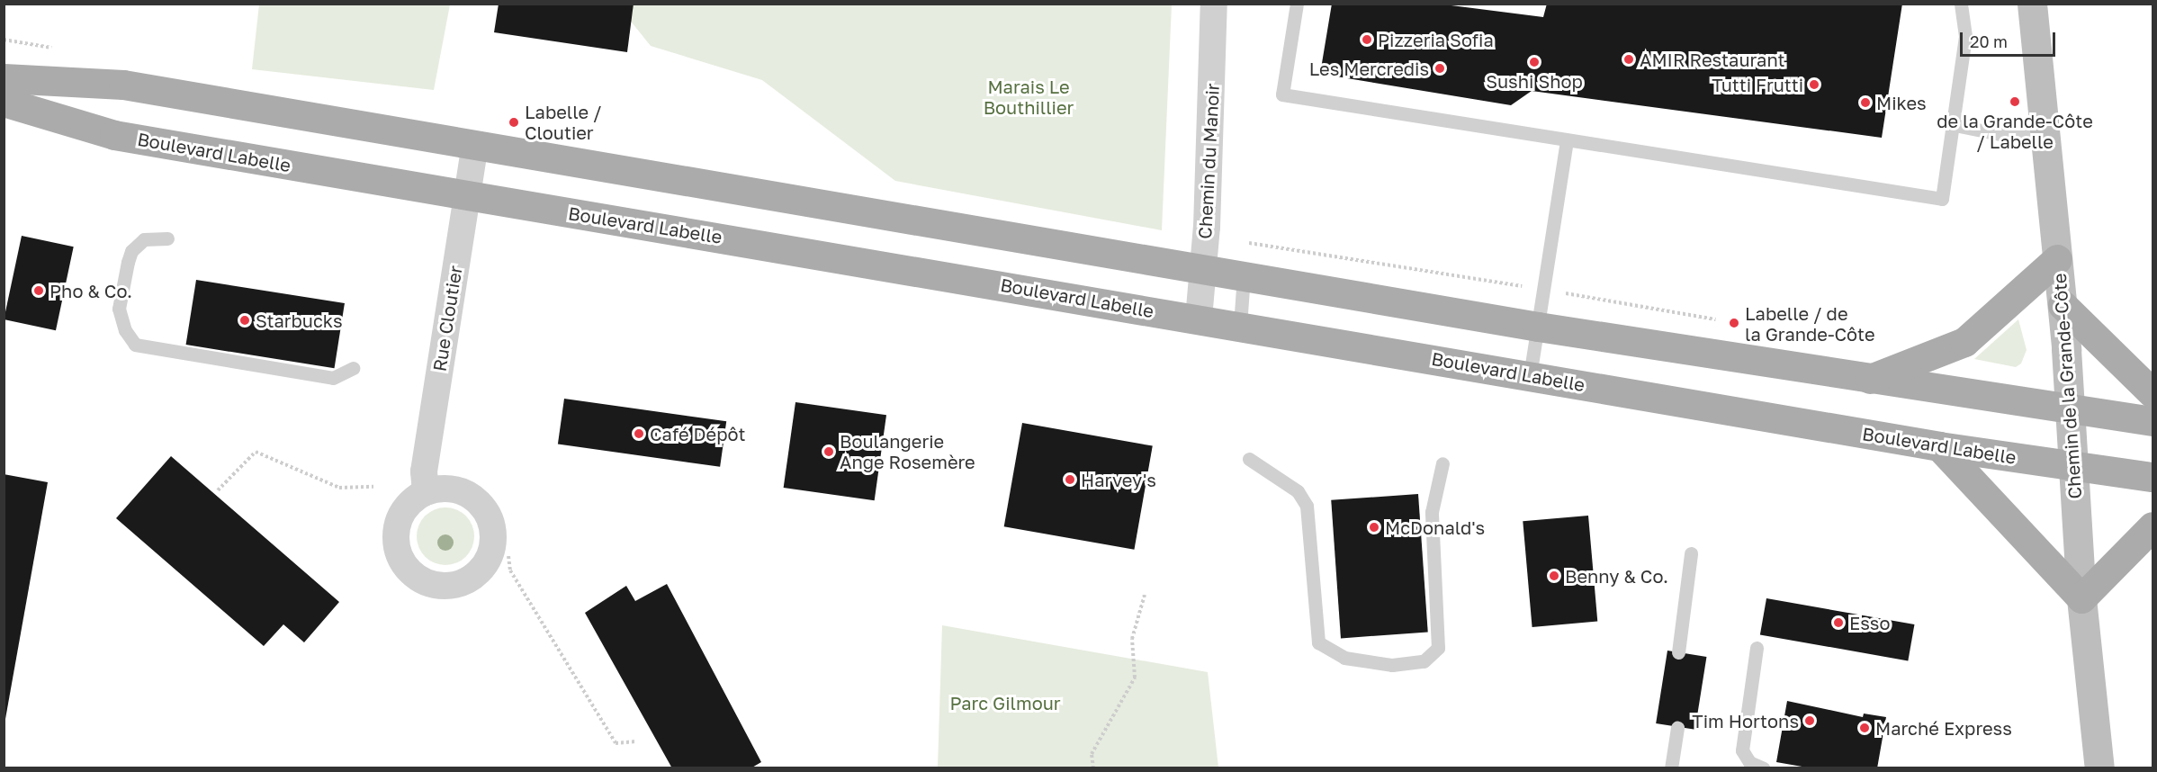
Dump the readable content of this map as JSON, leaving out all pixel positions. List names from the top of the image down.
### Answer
{
  "streets": {
    "main road": ["Boulevard Labelle", "Chemin de la Grande-Côte"],
    "street": ["Chemin du Manoir", "Rue Cloutier"]
  },
  "crossings": [
    ["Boulevard Labelle", "Chemin du Manoir"],
    ["Boulevard Labelle", "Rue Cloutier"],
    ["Boulevard Labelle", "Chemin de la Grande-Côte"]
  ],
  "parks": ["Marais Le Bouthillier", "Parc Gilmour"],
  "places": [
    "Pizzeria Sofia",
    "AMIR Restaurant",
    "Sushi Shop",
    "Les Mercredis",
    "Tutti Frutti",
    "de la Grande-Côte / Labelle",
    "Mikes",
    "Labelle / Cloutier",
    "Pho & Co.",
    "Starbucks",
    "Labelle / de la Grande-Côte",
    "Café Dépôt",
    "Boulangerie Ange Rosemère",
    "Harvey's",
    "McDonald's",
    "Benny & Co.",
    "Esso",
    "Tim Hortons",
    "Marché Express"
  ],
  "scale_bar": "20 m"
}
